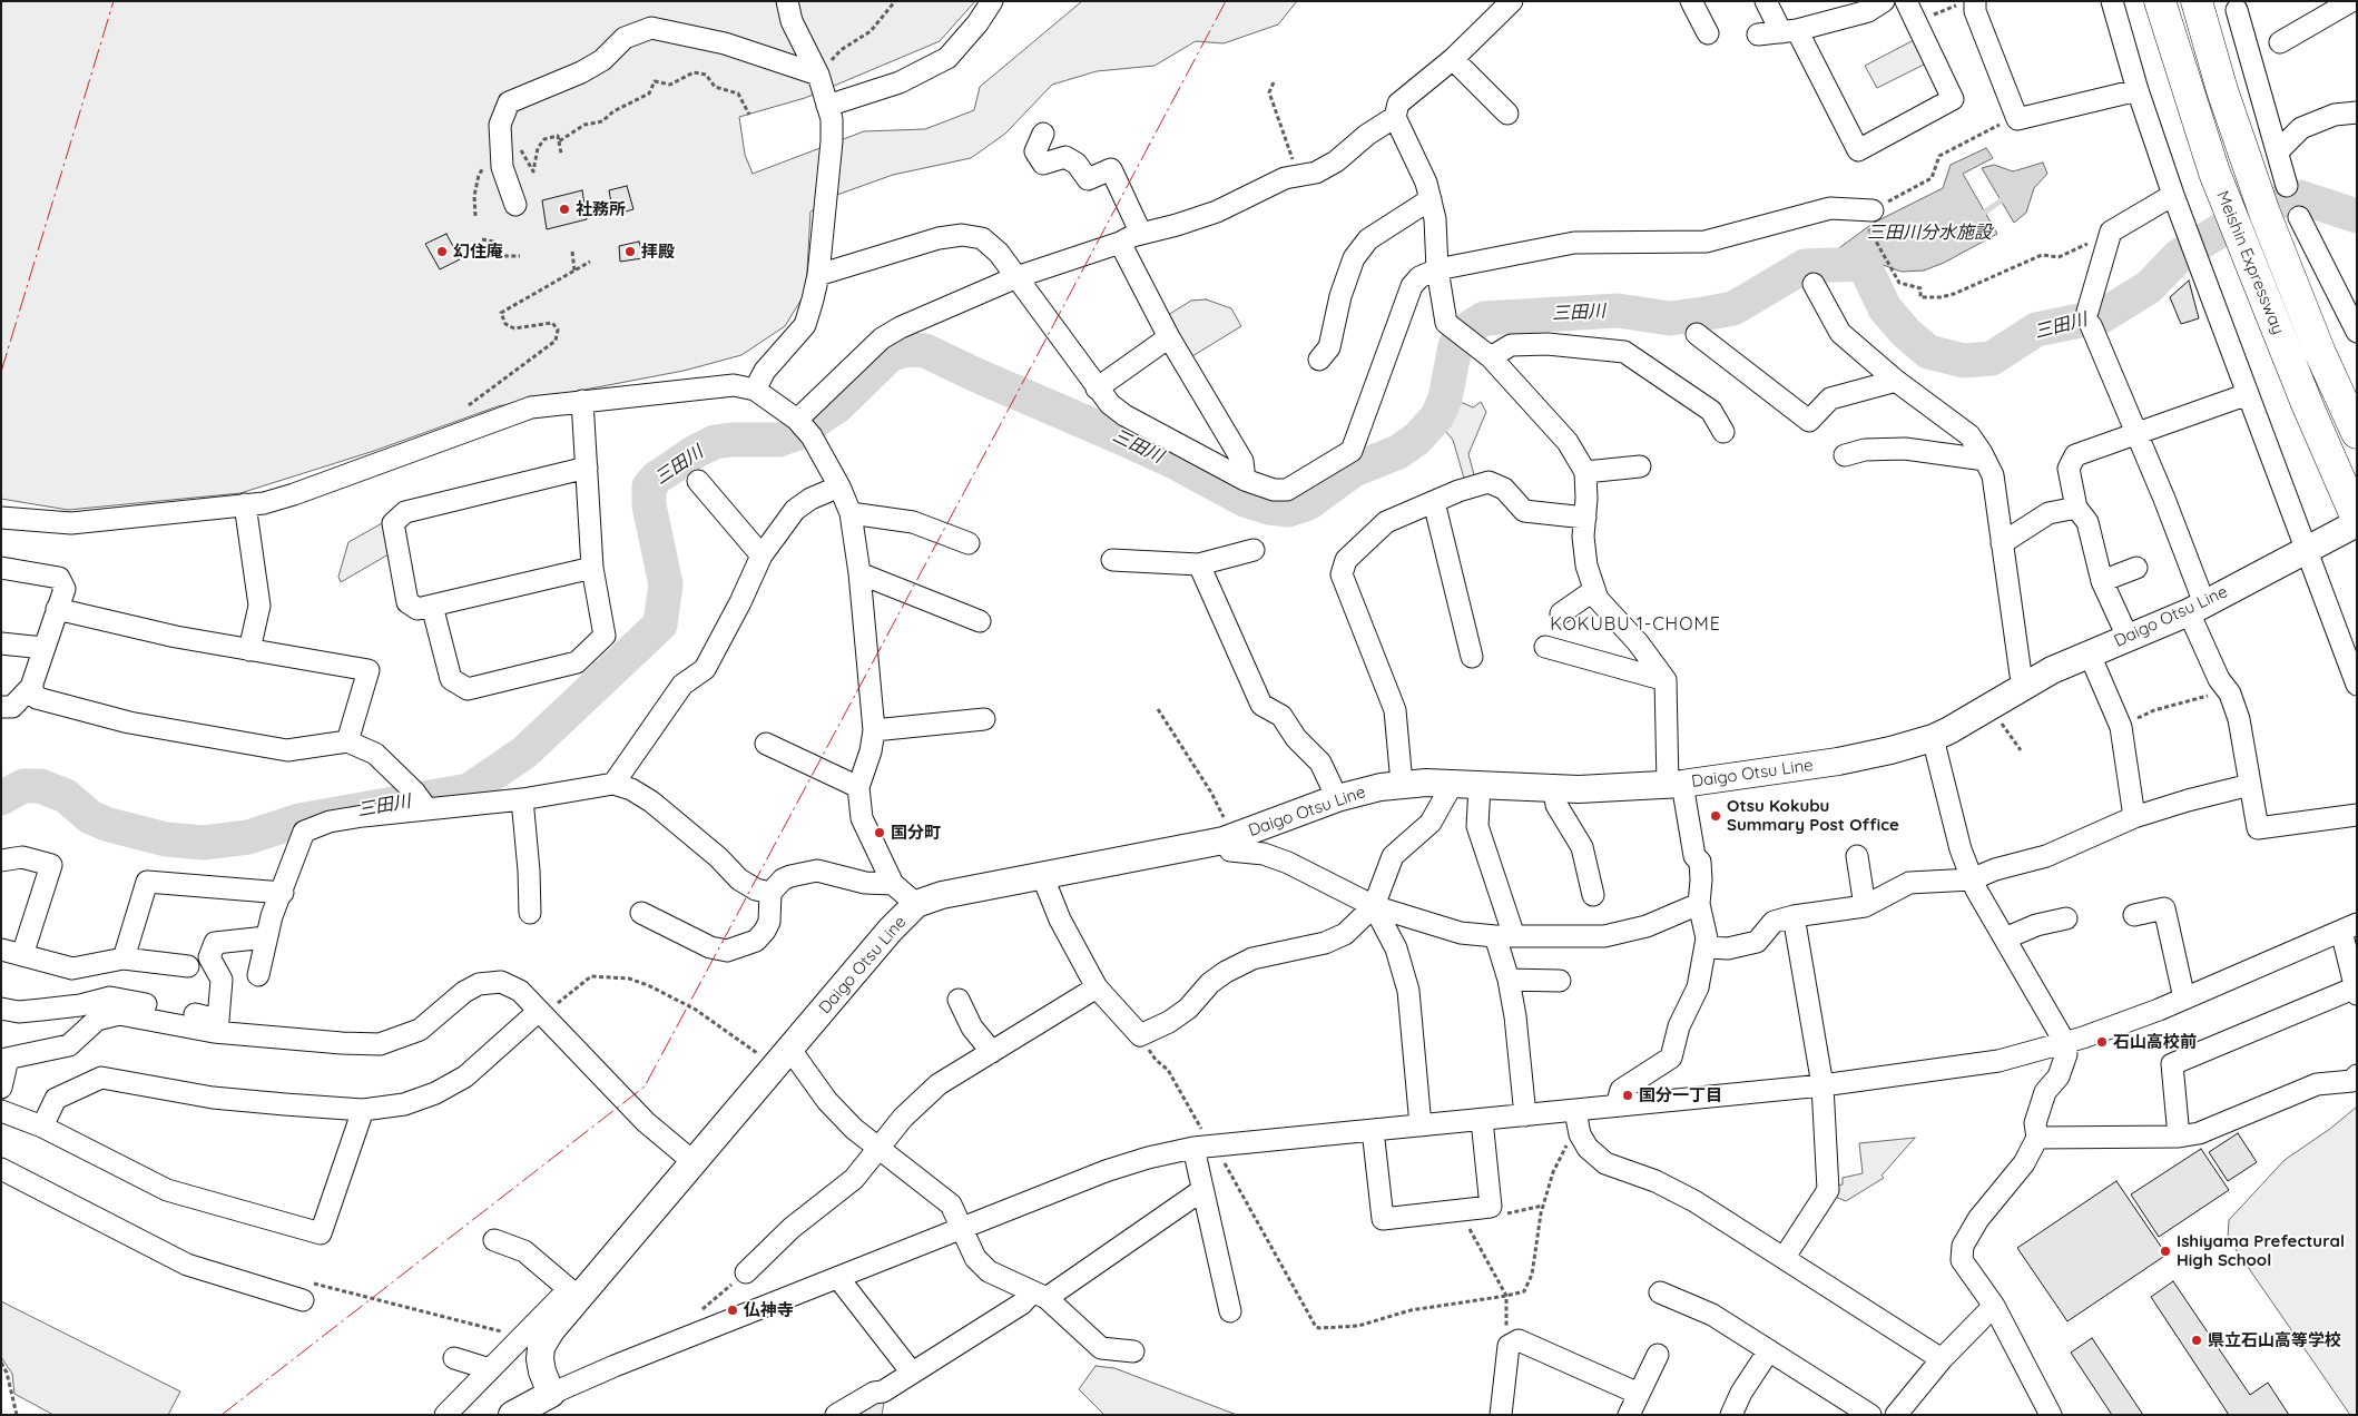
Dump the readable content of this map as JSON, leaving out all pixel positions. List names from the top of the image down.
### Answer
{
  "streets": {
    "highway": ["Meishin Expressway"],
    "main road": ["Daigo Otsu Line"]
  },
  "districts": ["KOKUBU 1-CHOME"],
  "water": ["三田川分水施設", "三田川"],
  "places": [
    "社務所",
    "幻住庵",
    "拝殿",
    "Otsu Kokubu Summary Post Office",
    "国分町",
    "石山高校前",
    "国分一丁目",
    "Ishiyama Prefectural High School",
    "仏神寺",
    "県立石山高等学校"
  ]
}
